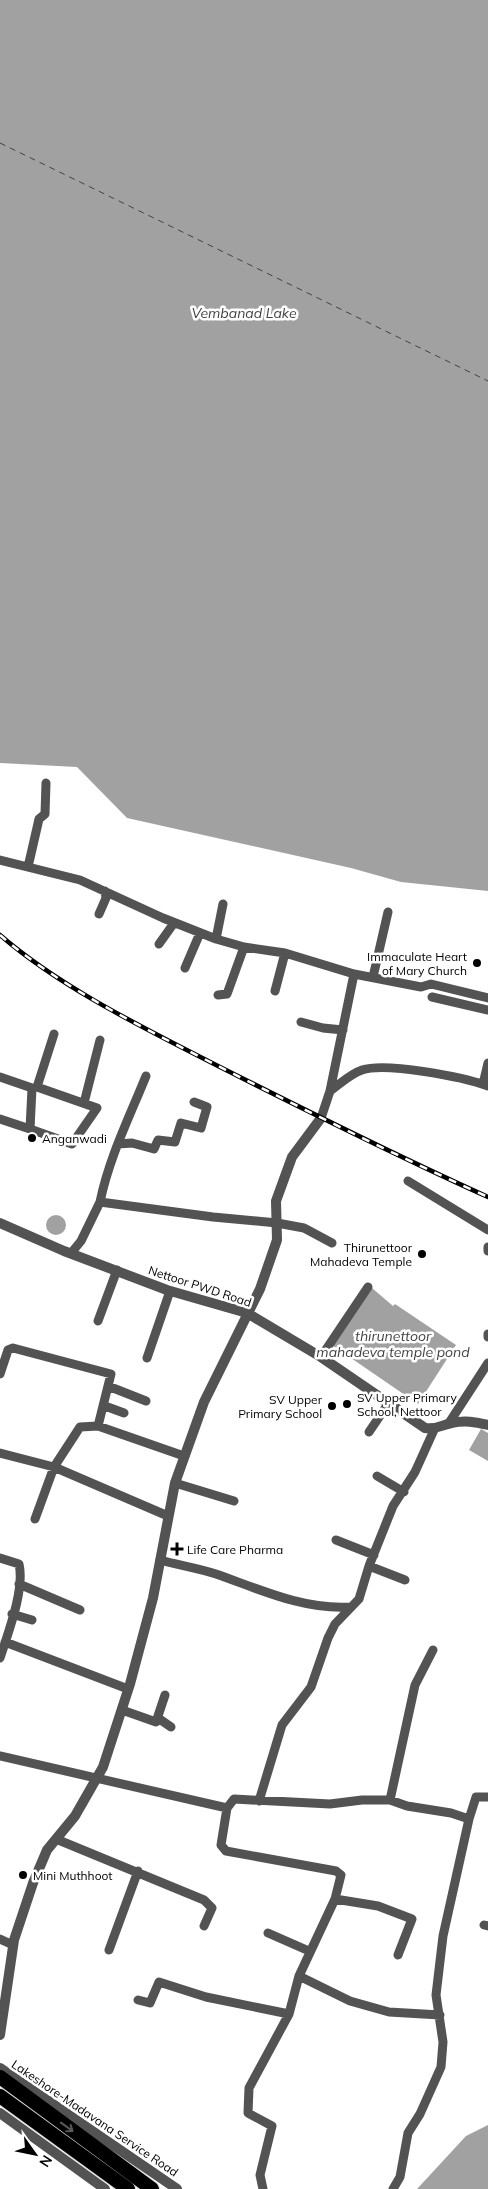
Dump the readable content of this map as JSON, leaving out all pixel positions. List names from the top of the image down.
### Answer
{
  "streets": {
    "street": ["Nettoor PWD Road", "Lakeshore-Madavana Service Road"]
  },
  "water": ["Vembanad Lake", "thirunettoor mahadeva temple pond"],
  "places": {
    "other": [
      "Immaculate Heart of Mary Church",
      "Anganwadi",
      "Thirunettoor Mahadeva Temple",
      "SV Upper Primary School, Nettoor",
      "SV Upper Primary School",
      "Mini Muthhoot"
    ],
    "health": ["Life Care Pharma"]
  },
  "north": "bottom right"
}
